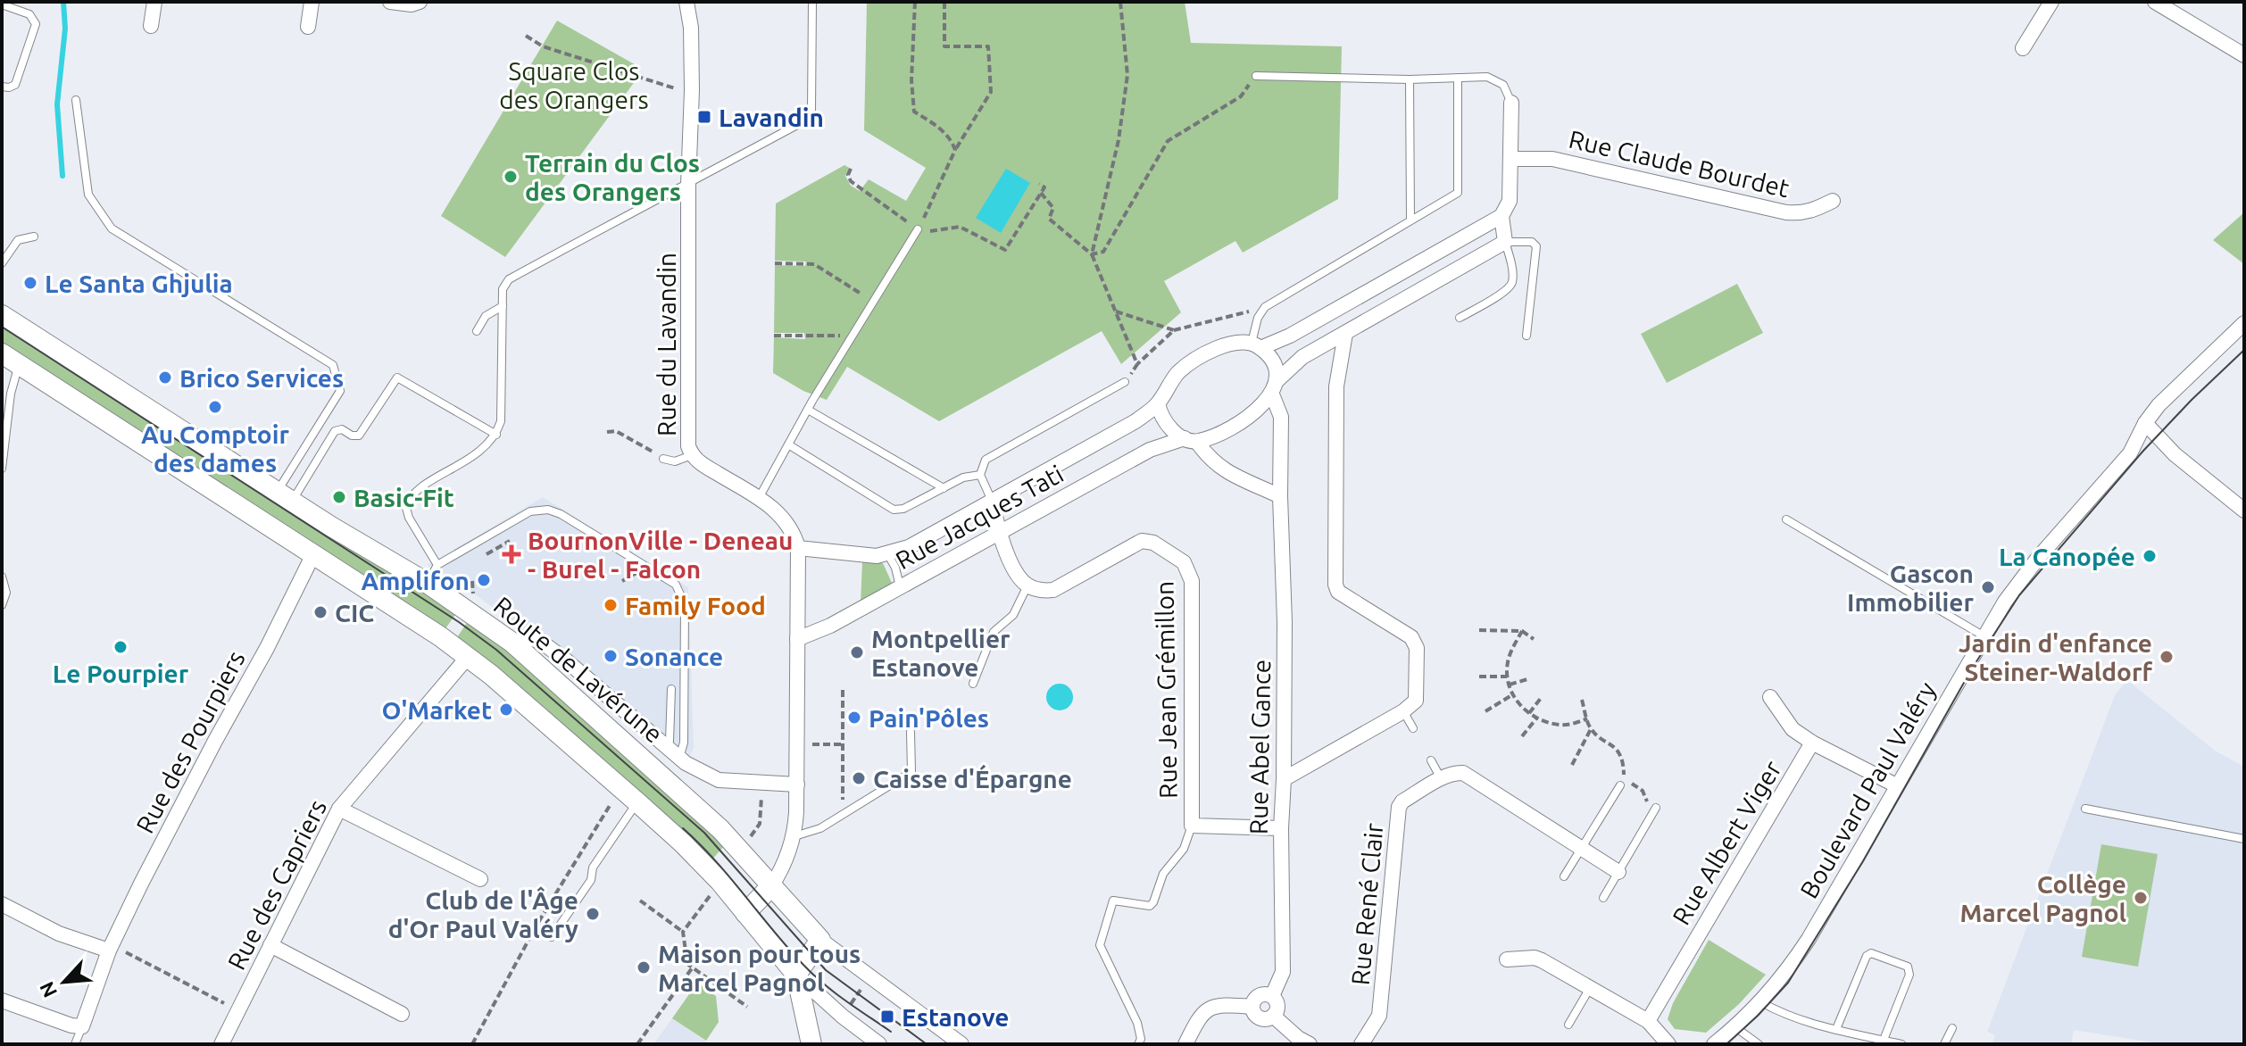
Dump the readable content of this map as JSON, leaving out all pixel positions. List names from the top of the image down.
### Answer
{
  "streets": {
    "street": [
      "Rue Claude Bourdet",
      "Rue du Lavandin",
      "Rue Jacques Tati",
      "Route de Lavérune",
      "Rue Jean Grémillon",
      "Rue des Pourpiers",
      "Rue Abel Gance",
      "Boulevard Paul Valéry",
      "Rue Albert Viger",
      "Rue des Capriers",
      "Rue René Clair"
    ]
  },
  "crossings": [
    ["Rue du Lavandin", "Rue Jacques Tati"],
    ["Rue du Lavandin", "Route de Lavérune"],
    ["Rue Jacques Tati", "Rue Abel Gance"],
    ["Rue Jean Grémillon", "Rue Abel Gance"],
    ["Boulevard Paul Valéry", "Rue Albert Viger"]
  ],
  "parks": ["Square Clos des Orangers"],
  "places": {
    "transit": ["Lavandin", "Estanove"],
    "other": [
      "Terrain du Clos des Orangers",
      "Le Santa Ghjulia",
      "Brico Services",
      "Au Comptoir des dames",
      "Basic-Fit",
      "La Canopée",
      "Amplifon",
      "Gascon Immobilier",
      "Family Food",
      "CIC",
      "Le Pourpier",
      "Montpellier Estanove",
      "Sonance",
      "Jardin d'enfance Steiner-Waldorf",
      "O'Market",
      "Pain'Pôles",
      "Caisse d'Épargne",
      "Collège Marcel Pagnol",
      "Club de l'Âge d'Or Paul Valéry",
      "Maison pour tous Marcel Pagnol"
    ],
    "health": ["BournonVille - Deneau - Burel - Falcon"]
  },
  "north": "bottom left"
}
